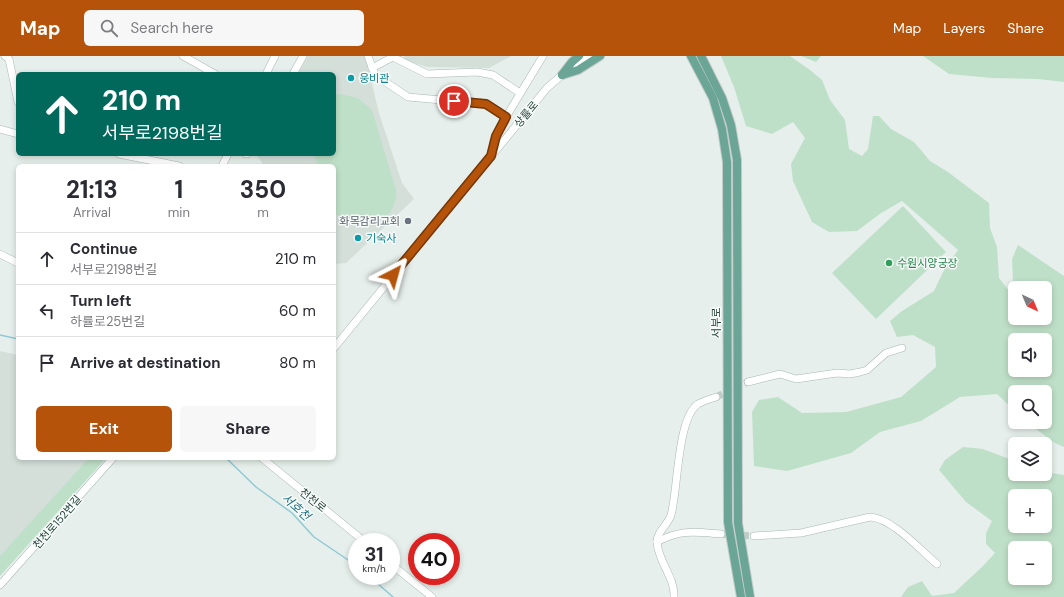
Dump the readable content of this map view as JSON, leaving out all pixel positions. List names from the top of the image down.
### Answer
{
  "streets": {
    "main road": ["서부로"],
    "street": ["상률로", "천천로", "천천로152번길"]
  },
  "water": ["서호천"],
  "places": [
    "웅비관",
    "화목감리교회",
    "기숙사",
    "수원시양궁장"
  ],
  "north": "bottom right",
  "page": {
    "header": "Map",
    "search": "Search here",
    "nav": ["Map", "Layers", "Share"],
    "turn": ["210 m", "서부로2198번길"],
    "eta": [
      "21:13",
      "Arrival",
      "1",
      "min",
      "350",
      "m"
    ],
    "list": [
      {
        "name": "Continue",
        "note": "서부로2198번길",
        "value": "210 m"
      },
      {
        "name": "Turn left",
        "note": "하률로25번길",
        "value": "60 m"
      },
      {
        "name": "Arrive at destination",
        "value": "80 m"
      }
    ],
    "map_buttons": ["+", "−"],
    "buttons": ["Exit", "Share"],
    "speed": "31 km/h",
    "limit": "40"
  }
}
